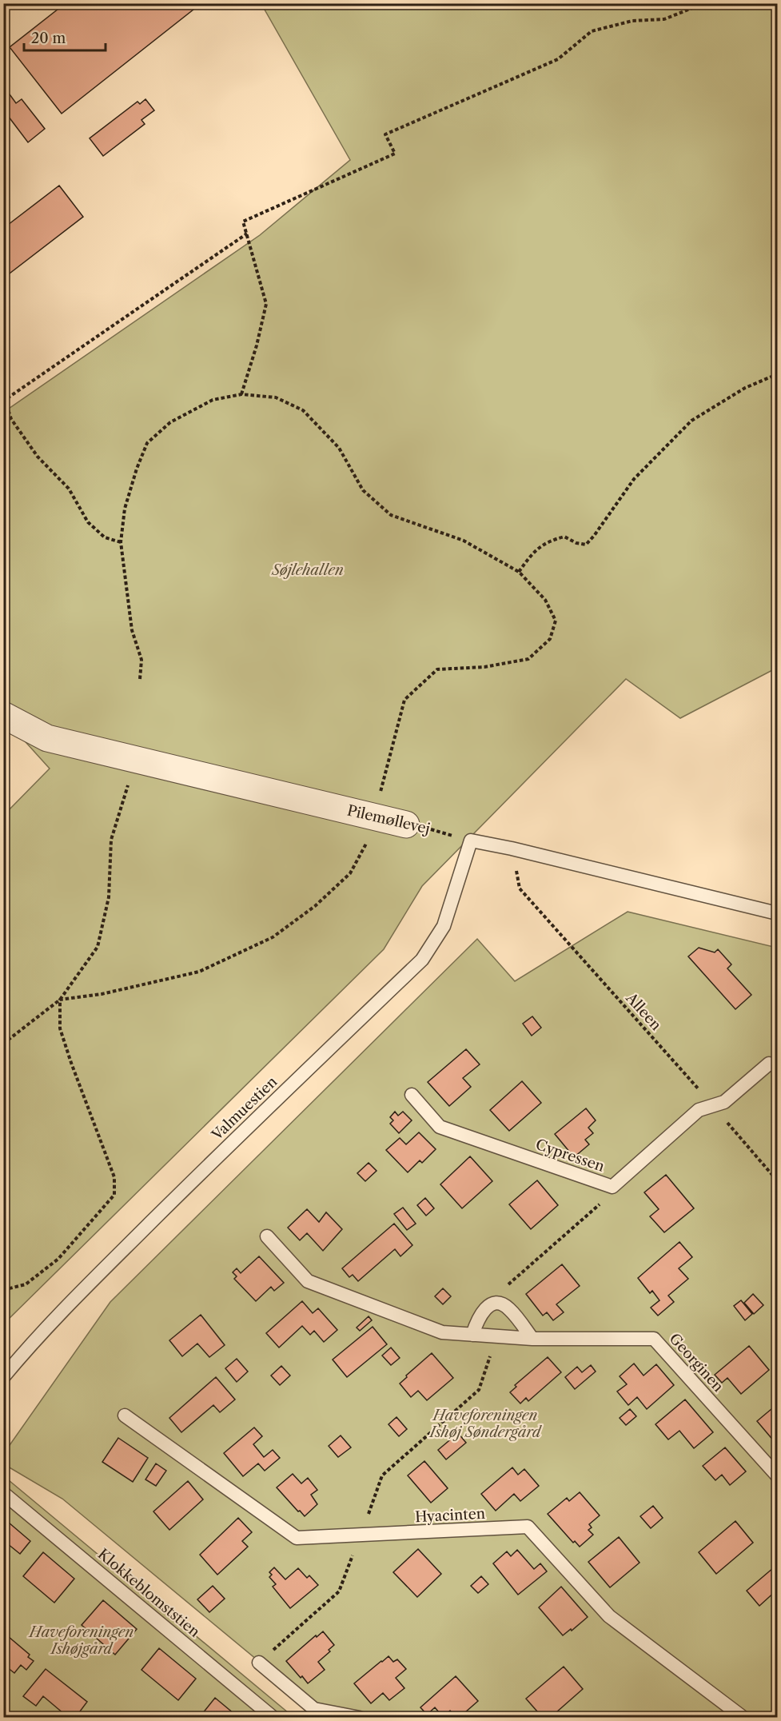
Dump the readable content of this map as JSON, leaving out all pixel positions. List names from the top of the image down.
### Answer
{
  "streets": {
    "street": ["Pilemøllevej"],
    "lane": [
      "Valmuestien",
      "Cypressen",
      "Georginen",
      "Hyacinten",
      "Klokkeblomststien"
    ],
    "path": ["Alleen"]
  },
  "crossings": [
    ["Pilemøllevej", "Valmuestien"],
    ["Alleen", "Cypressen"]
  ],
  "parks": ["Søjlehallen", "Haveforeningen Ishøj Søndergård", "Haveforeningen Ishøjgård"],
  "scale_bar": "20 m"
}
